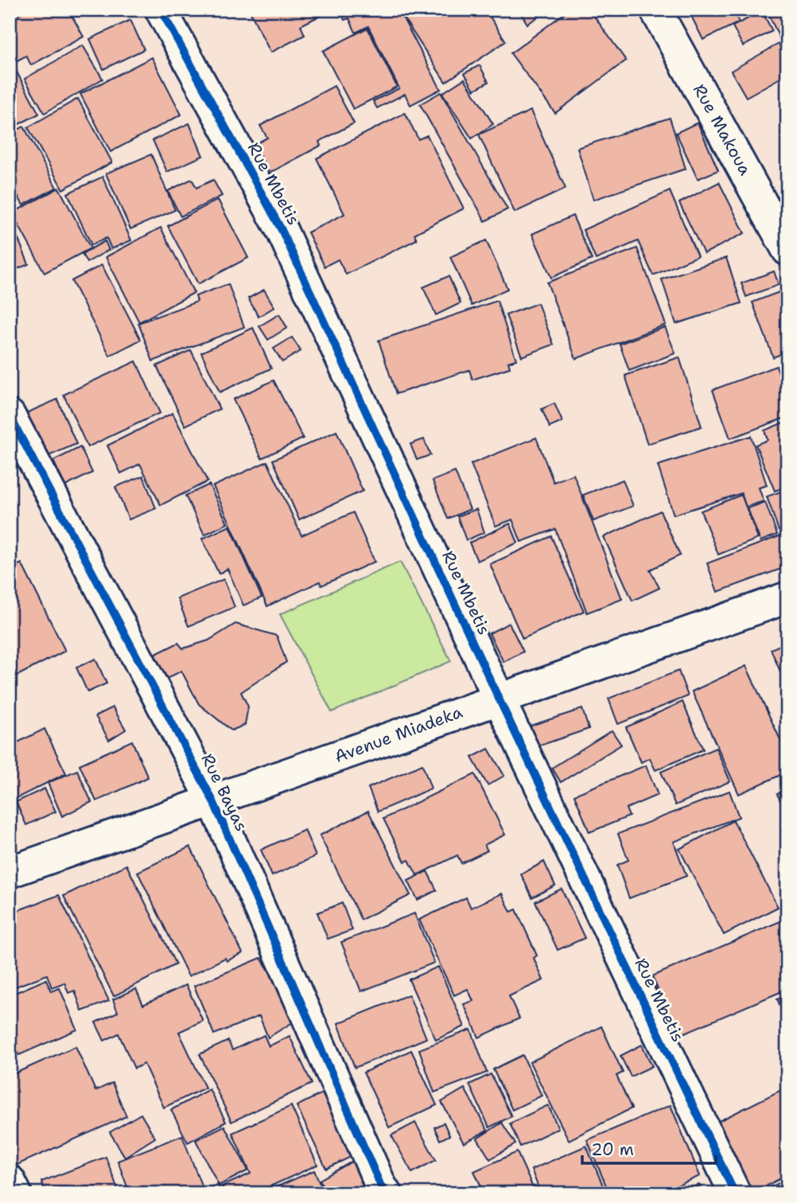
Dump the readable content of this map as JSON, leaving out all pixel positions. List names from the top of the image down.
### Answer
{
  "streets": {
    "street": [
      "Rue Makoua",
      "Rue Mbetis",
      "Avenue Miadeka",
      "Rue Bayas"
    ]
  },
  "crossings": [
    ["Rue Mbetis", "Avenue Miadeka"],
    ["Avenue Miadeka", "Rue Bayas"]
  ],
  "scale_bar": "20 m"
}
